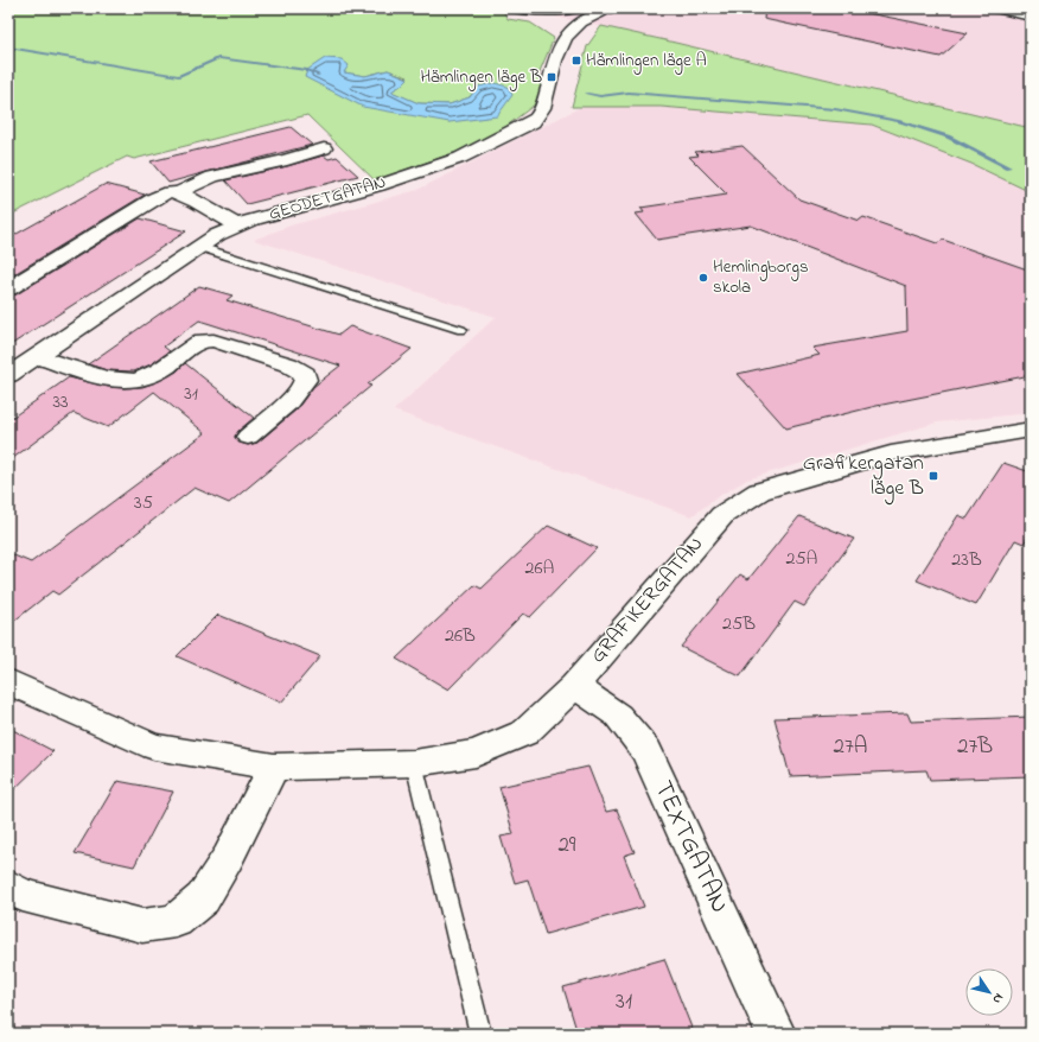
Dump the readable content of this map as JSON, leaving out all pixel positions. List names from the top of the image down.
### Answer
{
  "streets": {
    "street": ["GEODETGATAN", "GRAFIKERGATAN", "TEXTGATAN"]
  },
  "crossings": [
    ["GRAFIKERGATAN", "TEXTGATAN"]
  ],
  "places": {
    "transit": ["Hämlingen läge A", "Hämlingen läge B", "Grafikergatan läge B"],
    "other": ["Hemlingborgs skola"]
  },
  "house_numbers": [
    "31",
    "33",
    "35",
    "25A",
    "23B",
    "26A",
    "25B",
    "26B",
    "27A",
    "27B",
    "29",
    "31"
  ],
  "north": "bottom right"
}
